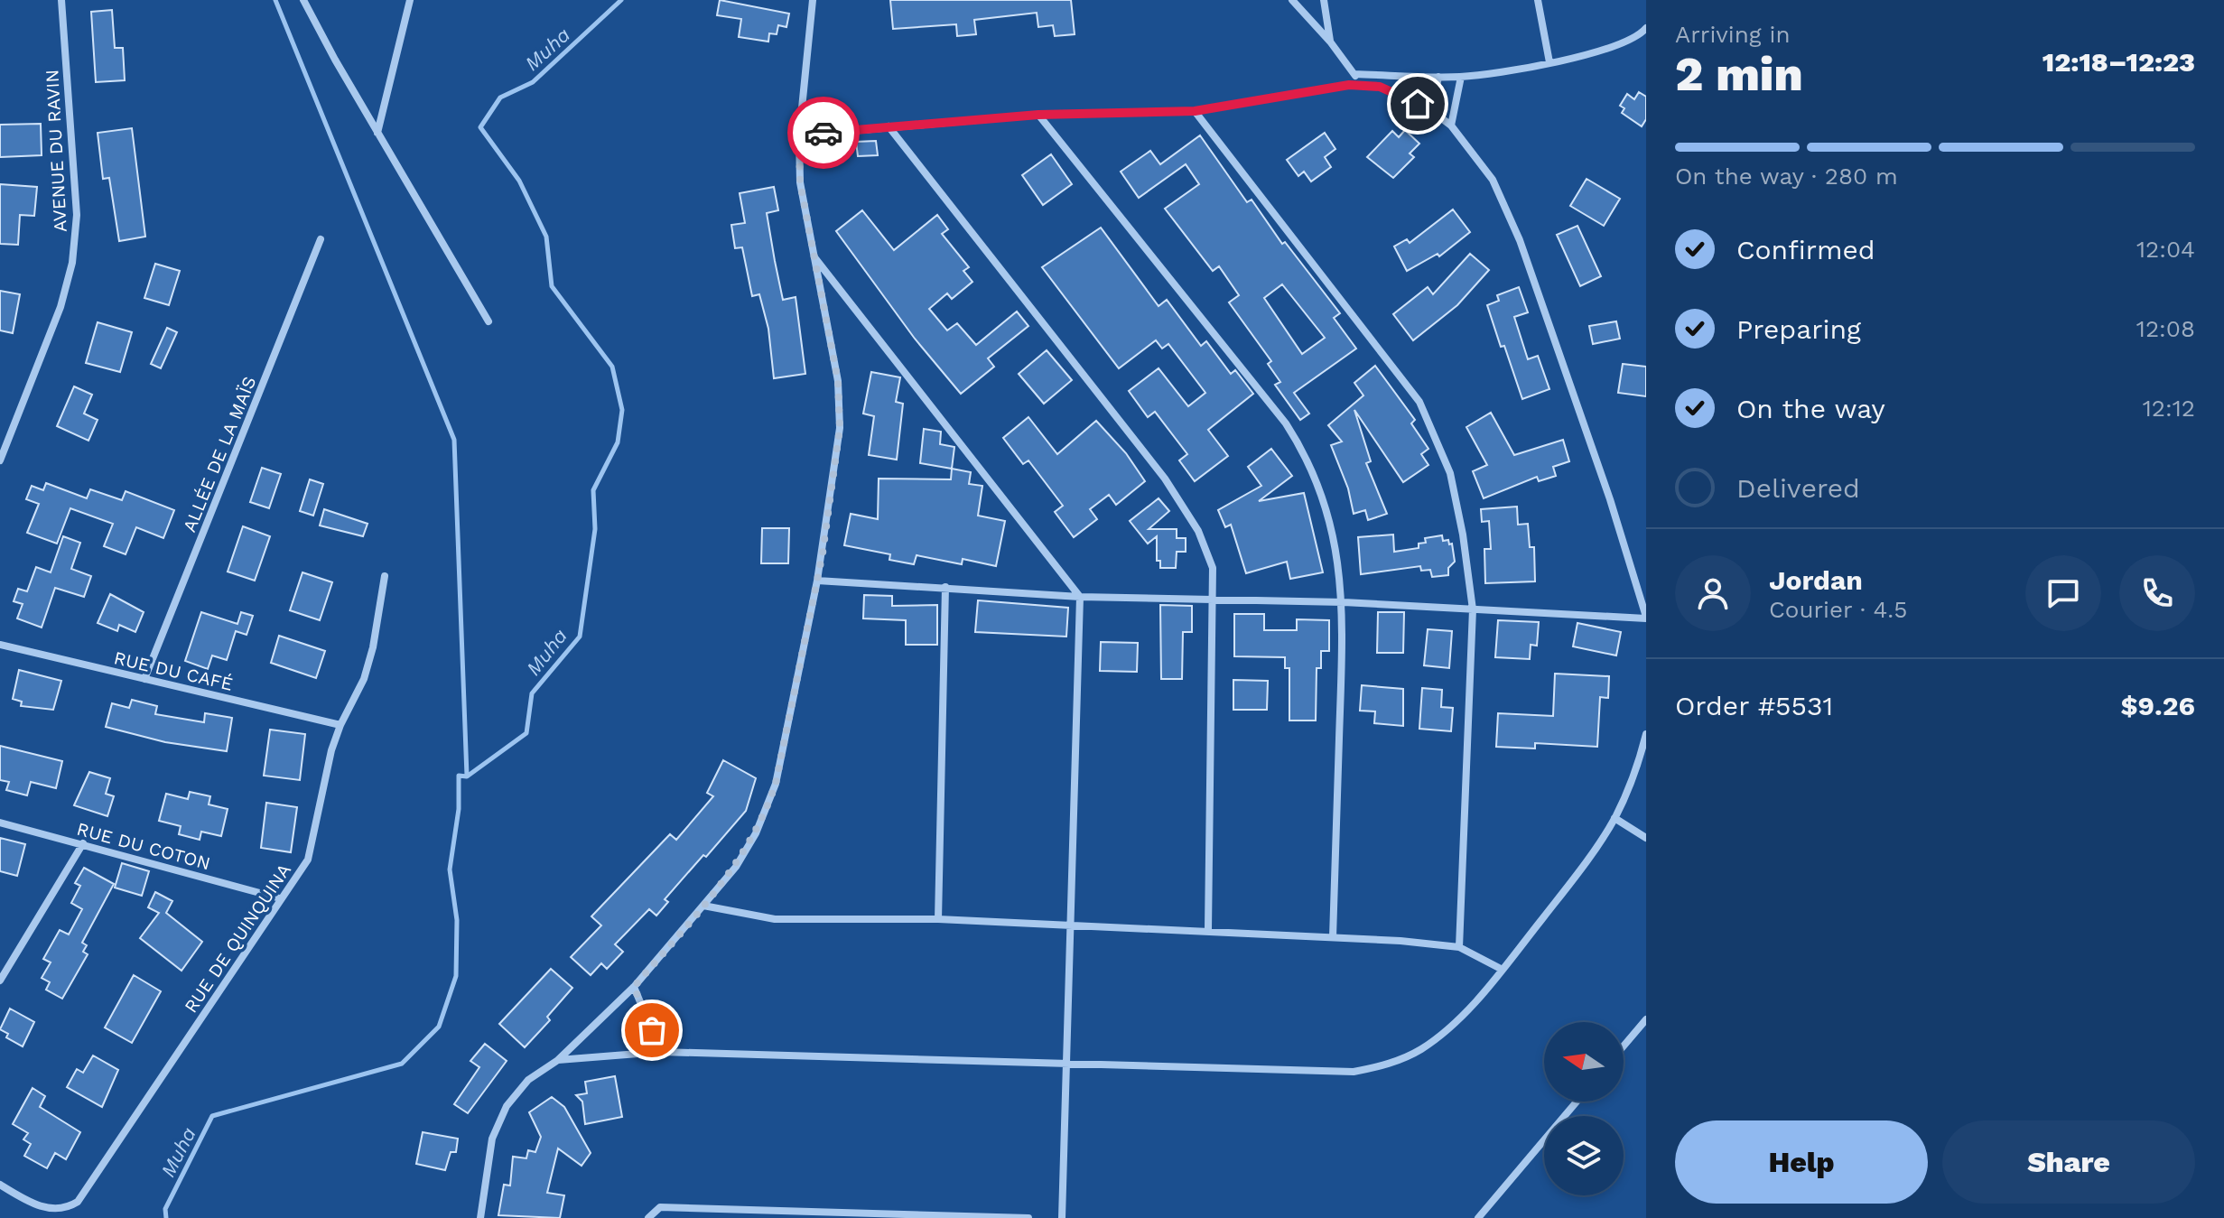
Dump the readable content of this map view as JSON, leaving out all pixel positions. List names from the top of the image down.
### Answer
{
  "streets": {
    "street": [
      "AVENUE DU RAVIN",
      "ALLÉE DE LA MAÏS",
      "RUE DU CAFÉ",
      "RUE DU COTON",
      "RUE DE QUINQUINA"
    ]
  },
  "crossings": [
    ["ALLÉE DE LA MAÏS", "RUE DU CAFÉ"],
    ["RUE DU CAFÉ", "RUE DE QUINQUINA"],
    ["RUE DU COTON", "RUE DE QUINQUINA"]
  ],
  "water": ["Muha"],
  "north": "left",
  "page": {
    "heading": ["2 min", "Arriving in", "12:18–12:23"],
    "panel": [
      "Jordan",
      "Courier · 4.5",
      "Order #5531",
      "$9.26"
    ],
    "bar": "On the way · 280 m",
    "list": [
      ["Confirmed", "12:04"],
      ["Preparing", "12:08"],
      ["On the way", "12:12"],
      "Delivered"
    ],
    "buttons": ["Help", "Share"]
  }
}
